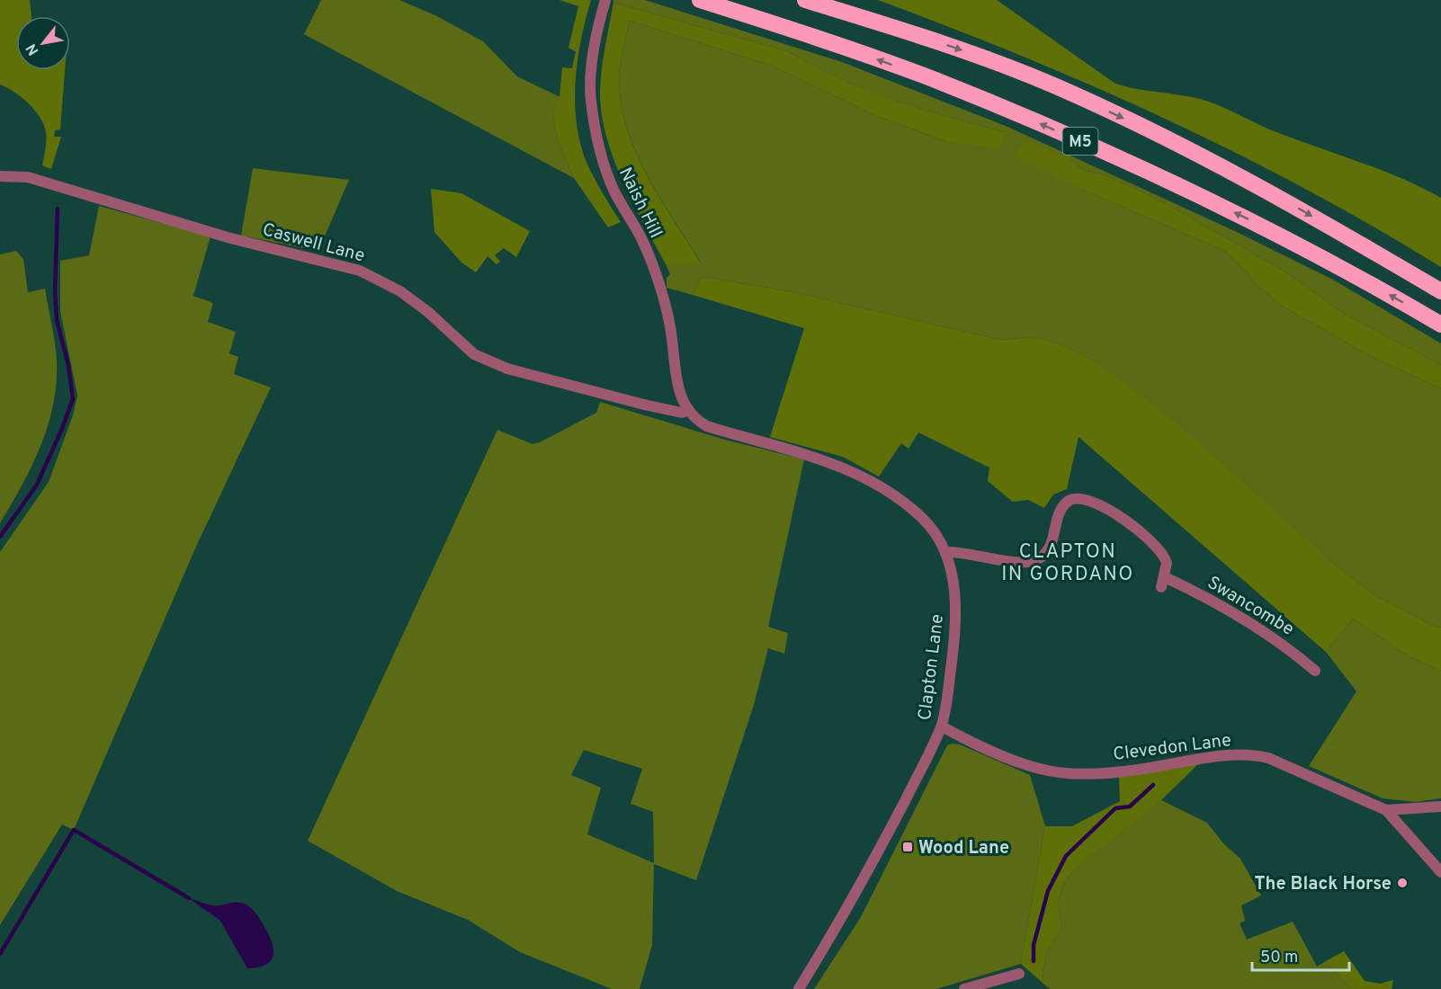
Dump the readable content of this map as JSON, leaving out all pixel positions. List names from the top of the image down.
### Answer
{
  "streets": {
    "highway": ["M5"],
    "street": [
      "Naish Hill",
      "Caswell Lane",
      "Swancombe",
      "Clapton Lane",
      "Clevedon Lane"
    ]
  },
  "crossings": [
    ["Naish Hill", "Caswell Lane"],
    ["Naish Hill", "Clapton Lane"],
    ["Caswell Lane", "Clapton Lane"],
    ["Swancombe", "Clapton Lane"],
    ["Clapton Lane", "Clevedon Lane"]
  ],
  "districts": ["CLAPTON IN GORDANO"],
  "places": {
    "transit": ["Wood Lane"],
    "other": ["The Black Horse"]
  },
  "scale_bar": "50 m",
  "north": "bottom left"
}
